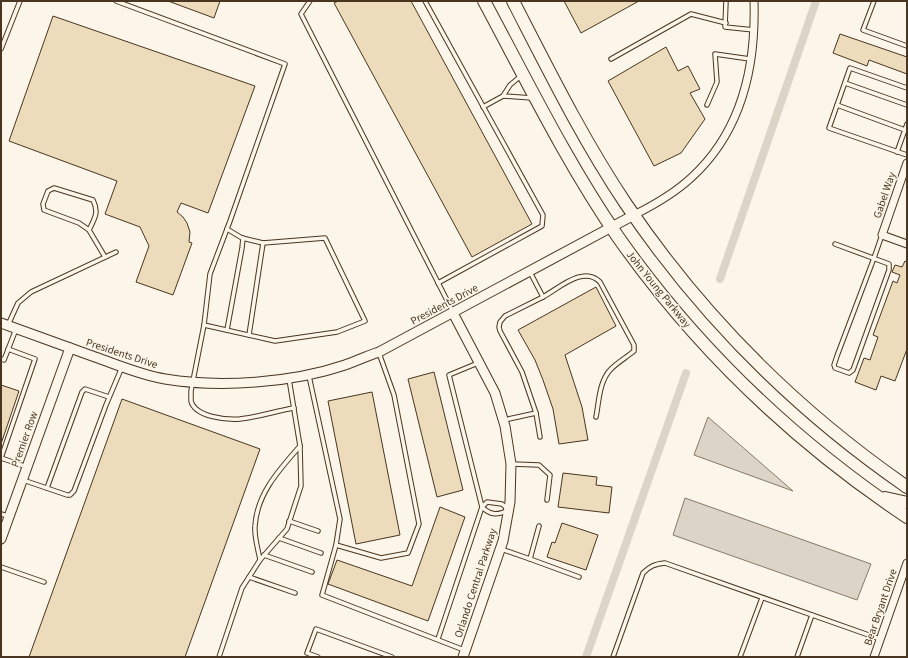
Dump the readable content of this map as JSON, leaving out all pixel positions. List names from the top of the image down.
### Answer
{
  "streets": {
    "highway": ["John Young Parkway"],
    "street": [
      "Gabel Way",
      "Presidents Drive",
      "Premier Row",
      "Orlando Central Parkway",
      "Bear Bryant Drive"
    ]
  },
  "crossings": [
    ["John Young Parkway", "Presidents Drive"],
    ["Presidents Drive", "Premier Row"],
    ["Presidents Drive", "Orlando Central Parkway"]
  ]
}
